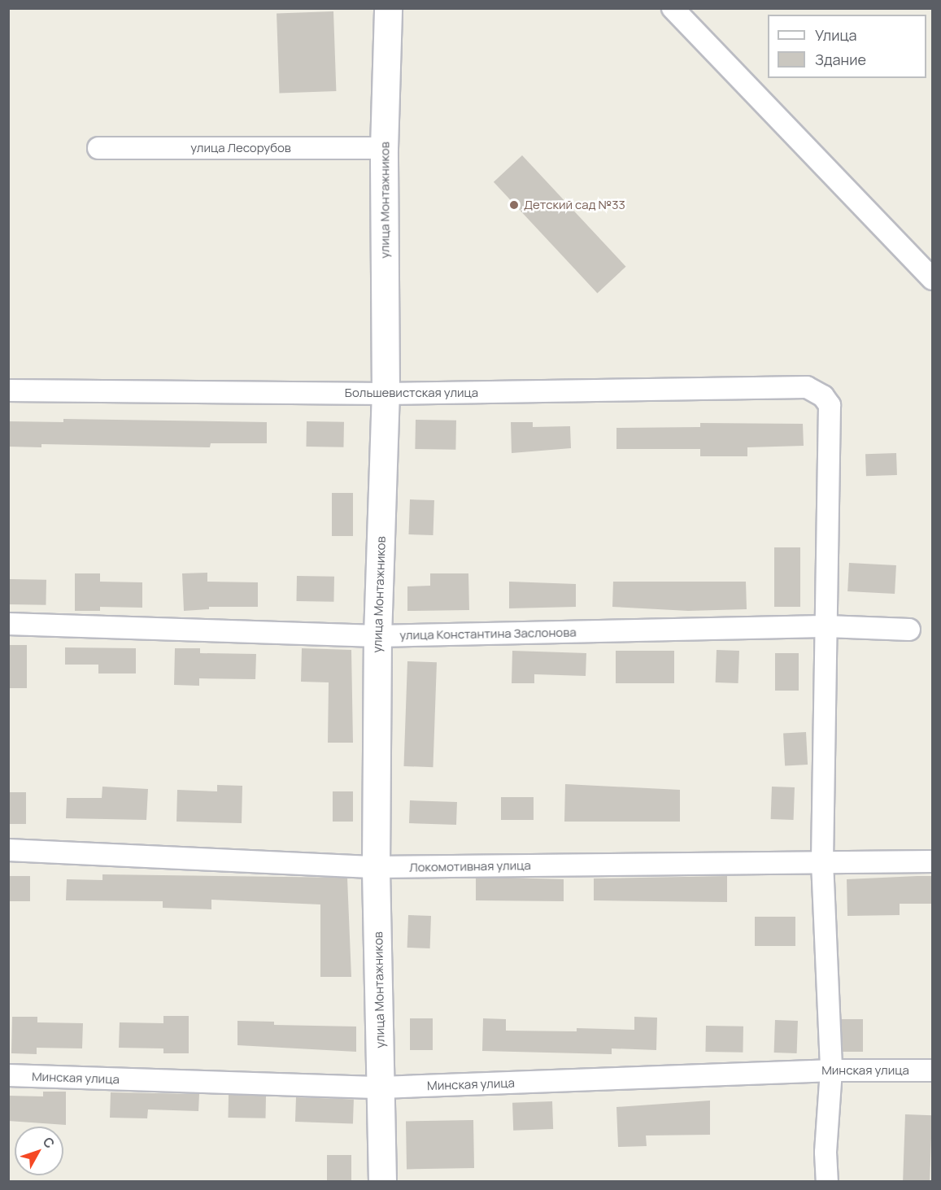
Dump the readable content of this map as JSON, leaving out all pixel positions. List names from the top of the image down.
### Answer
{
  "streets": {
    "street": [
      "улица Лесорубов",
      "улица Монтажников",
      "Большевистская улица",
      "улица Константина Заслонова",
      "Локомотивная улица",
      "Минская улица"
    ]
  },
  "crossings": [
    ["улица Лесорубов", "улица Монтажников"],
    ["улица Монтажников", "Большевистская улица"],
    ["улица Монтажников", "улица Константина Заслонова"],
    ["улица Монтажников", "Локомотивная улица"],
    ["улица Монтажников", "Минская улица"],
    ["Большевистская улица", "улица Константина Заслонова"]
  ],
  "places": ["Детский сад №33"],
  "legend": ["Улица", "Здание"],
  "north": "top right"
}
